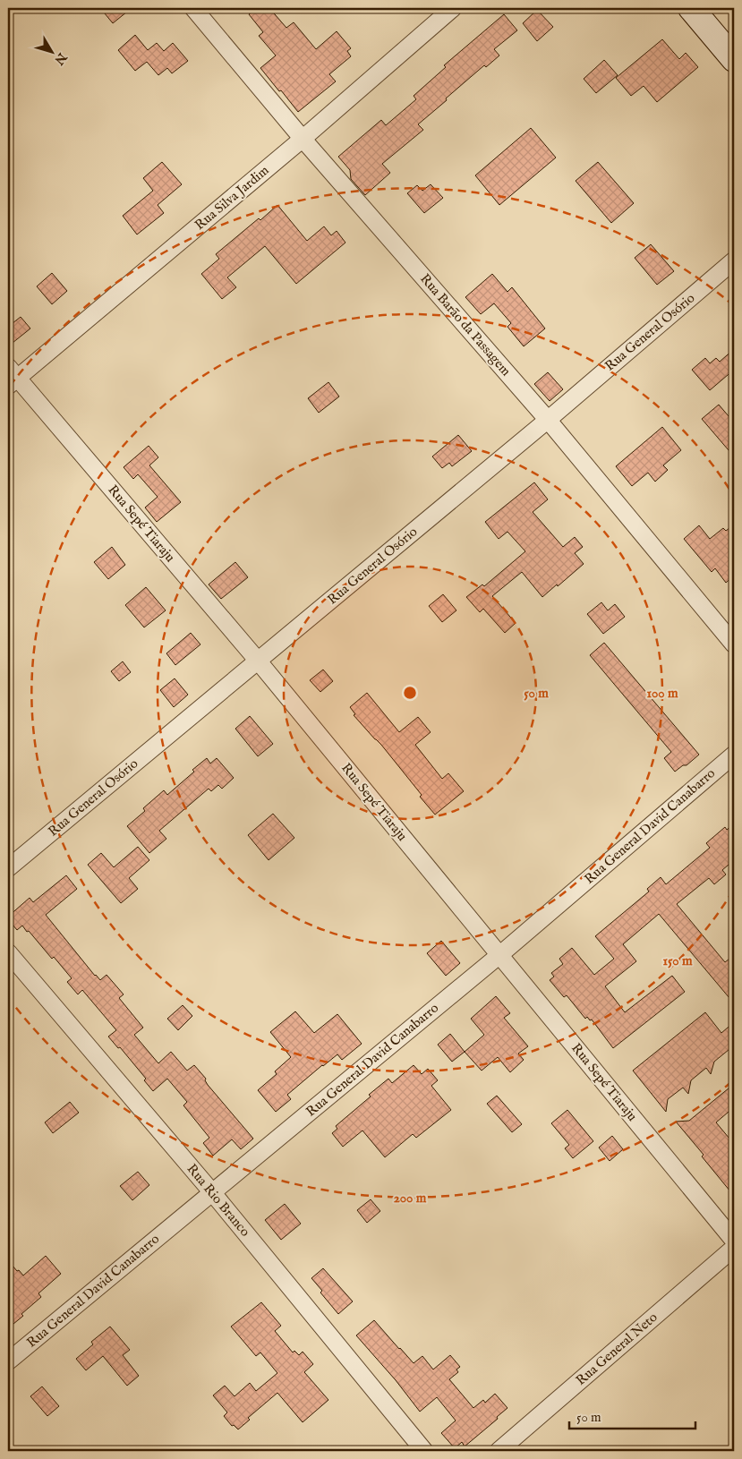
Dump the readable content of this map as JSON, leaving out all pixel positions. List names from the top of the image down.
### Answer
{
  "streets": {
    "street": [
      "Rua Silva Jardim",
      "Rua Barão da Passagem",
      "Rua General Osório",
      "Rua Sepé Tiaraju",
      "Rua General David Canabarro",
      "Rua Rio Branco",
      "Rua General Neto"
    ]
  },
  "crossings": [
    ["Rua Silva Jardim", "Rua Barão da Passagem"],
    ["Rua Silva Jardim", "Rua Sepé Tiaraju"],
    ["Rua Barão da Passagem", "Rua General Osório"],
    ["Rua General Osório", "Rua Sepé Tiaraju"],
    ["Rua Sepé Tiaraju", "Rua General David Canabarro"],
    ["Rua General David Canabarro", "Rua Rio Branco"]
  ],
  "scale_bar": "50 m",
  "north": "bottom right",
  "rings": [
    "50 m",
    "100 m",
    "150 m",
    "200 m"
  ]
}
